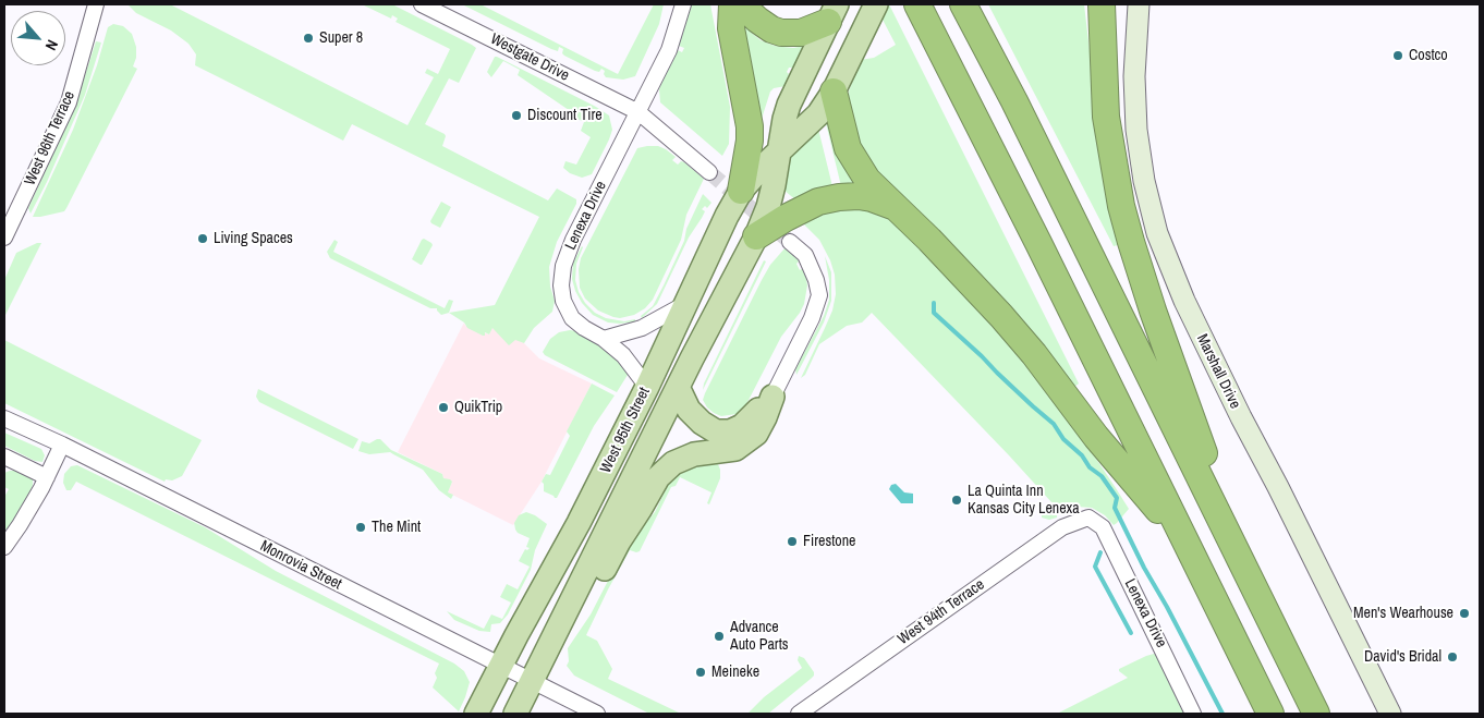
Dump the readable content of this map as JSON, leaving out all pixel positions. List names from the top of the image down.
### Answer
{
  "streets": {
    "main road": ["West 95th Street"],
    "street": [
      "Westgate Drive",
      "West 96th Terrace",
      "Lenexa Drive",
      "Marshall Drive",
      "Monrovia Street",
      "West 94th Terrace"
    ]
  },
  "crossings": [
    ["Westgate Drive", "Lenexa Drive"],
    ["Lenexa Drive", "West 95th Street"],
    ["Lenexa Drive", "West 94th Terrace"],
    ["West 95th Street", "Monrovia Street"]
  ],
  "places": [
    "Super 8",
    "Costco",
    "Discount Tire",
    "Living Spaces",
    "QuikTrip",
    "La Quinta Inn Kansas City Lenexa",
    "The Mint",
    "Firestone",
    "Men's Wearhouse",
    "Advance Auto Parts",
    "David's Bridal",
    "Meineke"
  ],
  "north": "bottom right"
}
